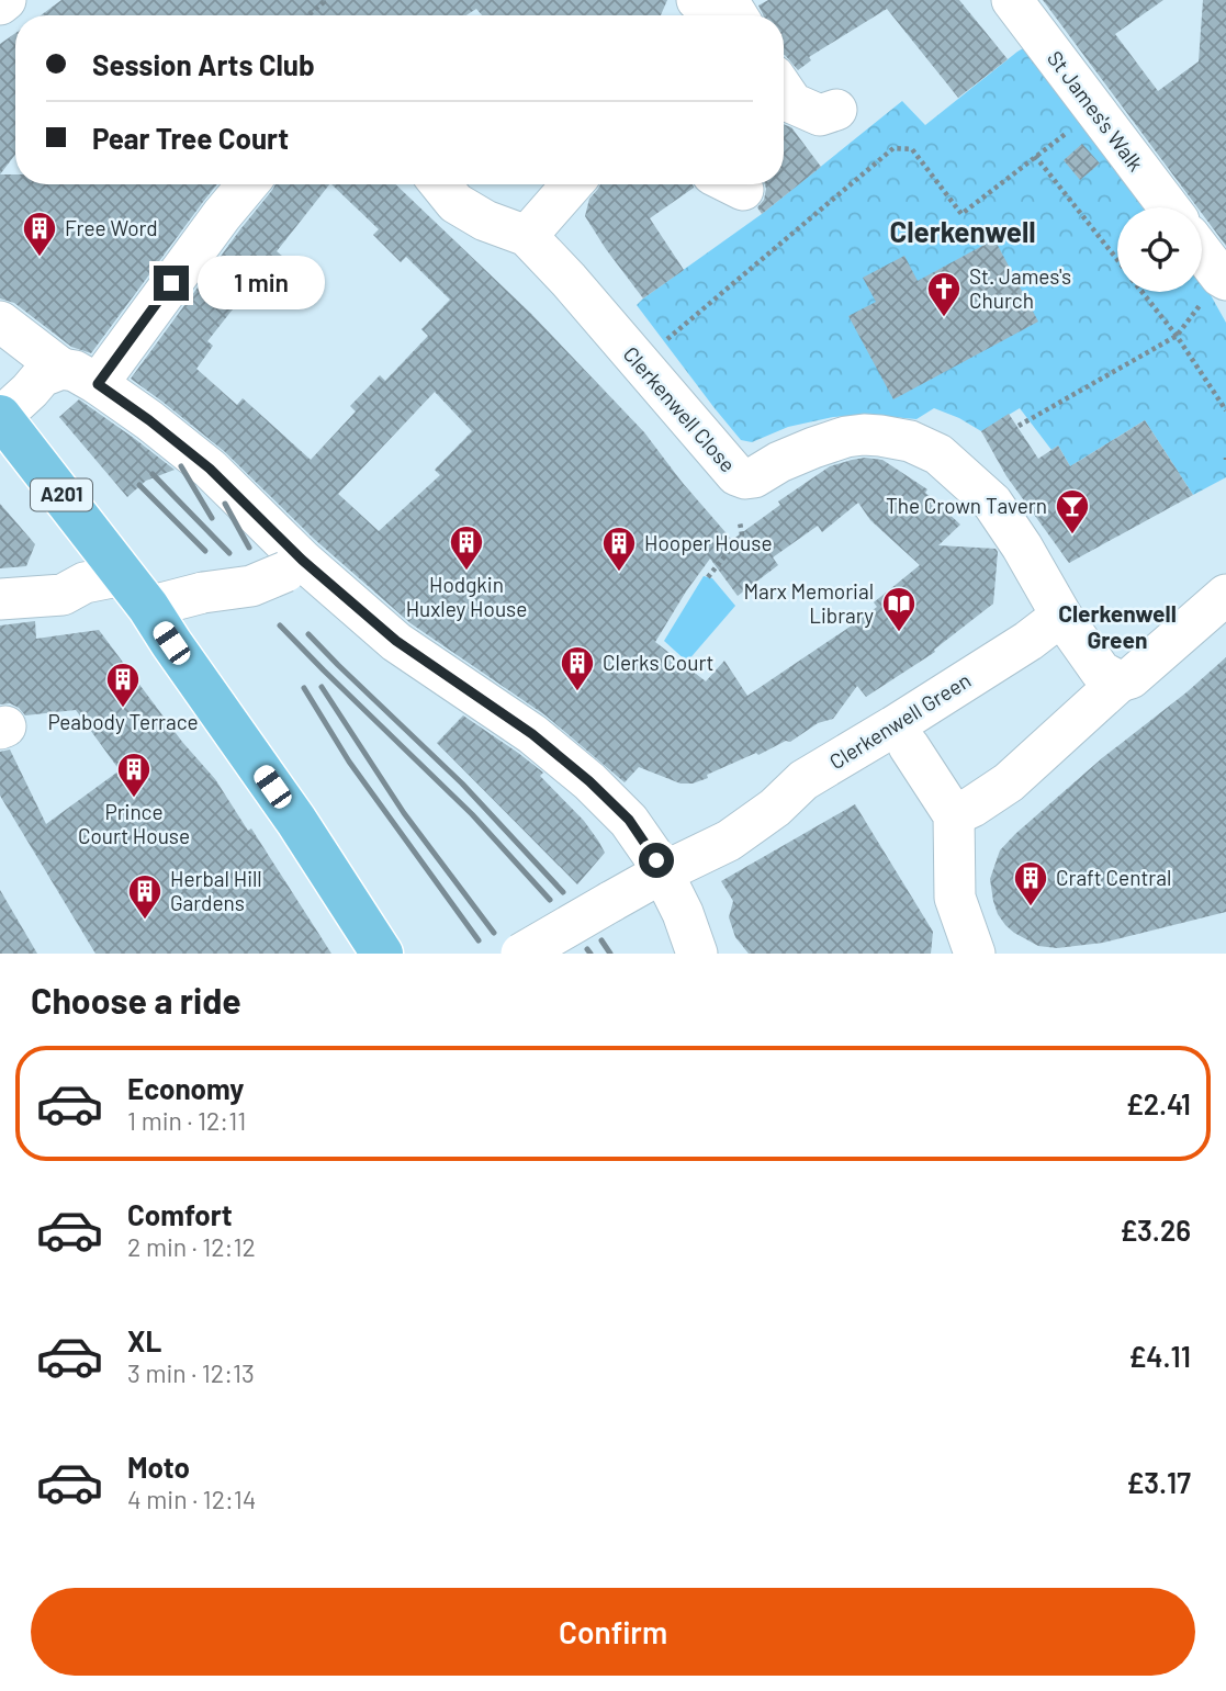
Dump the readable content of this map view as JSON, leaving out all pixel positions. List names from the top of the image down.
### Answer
{
  "streets": {
    "main road": ["A201"],
    "street": ["St James's Walk", "Clerkenwell Close", "Clerkenwell Green"]
  },
  "crossings": [
    ["Clerkenwell Close", "Clerkenwell Green"]
  ],
  "districts": ["Clerkenwell", "Clerkenwell Green"],
  "places": {
    "building": [
      "Free Word",
      "Hodgkin Huxley House",
      "Hooper House",
      "Clerks Court",
      "Peabody Terrace",
      "Prince Court House",
      "Craft Central",
      "Herbal Hill Gardens"
    ],
    "church": ["St. James's Church"],
    "bar": ["The Crown Tavern"],
    "library": ["Marx Memorial Library"]
  },
  "page": {
    "banner": ["Session Arts Club", "Pear Tree Court"],
    "bubble": "1 min",
    "heading": "Choose a ride",
    "list": [
      {
        "name": "Economy",
        "note": "1 min · 12:11",
        "value": "£2.41"
      },
      {
        "name": "Comfort",
        "note": "2 min · 12:12",
        "value": "£3.26"
      },
      {
        "name": "XL",
        "note": "3 min · 12:13",
        "value": "£4.11"
      },
      {
        "name": "Moto",
        "note": "4 min · 12:14",
        "value": "£3.17"
      }
    ],
    "buttons": "Confirm"
  }
}
